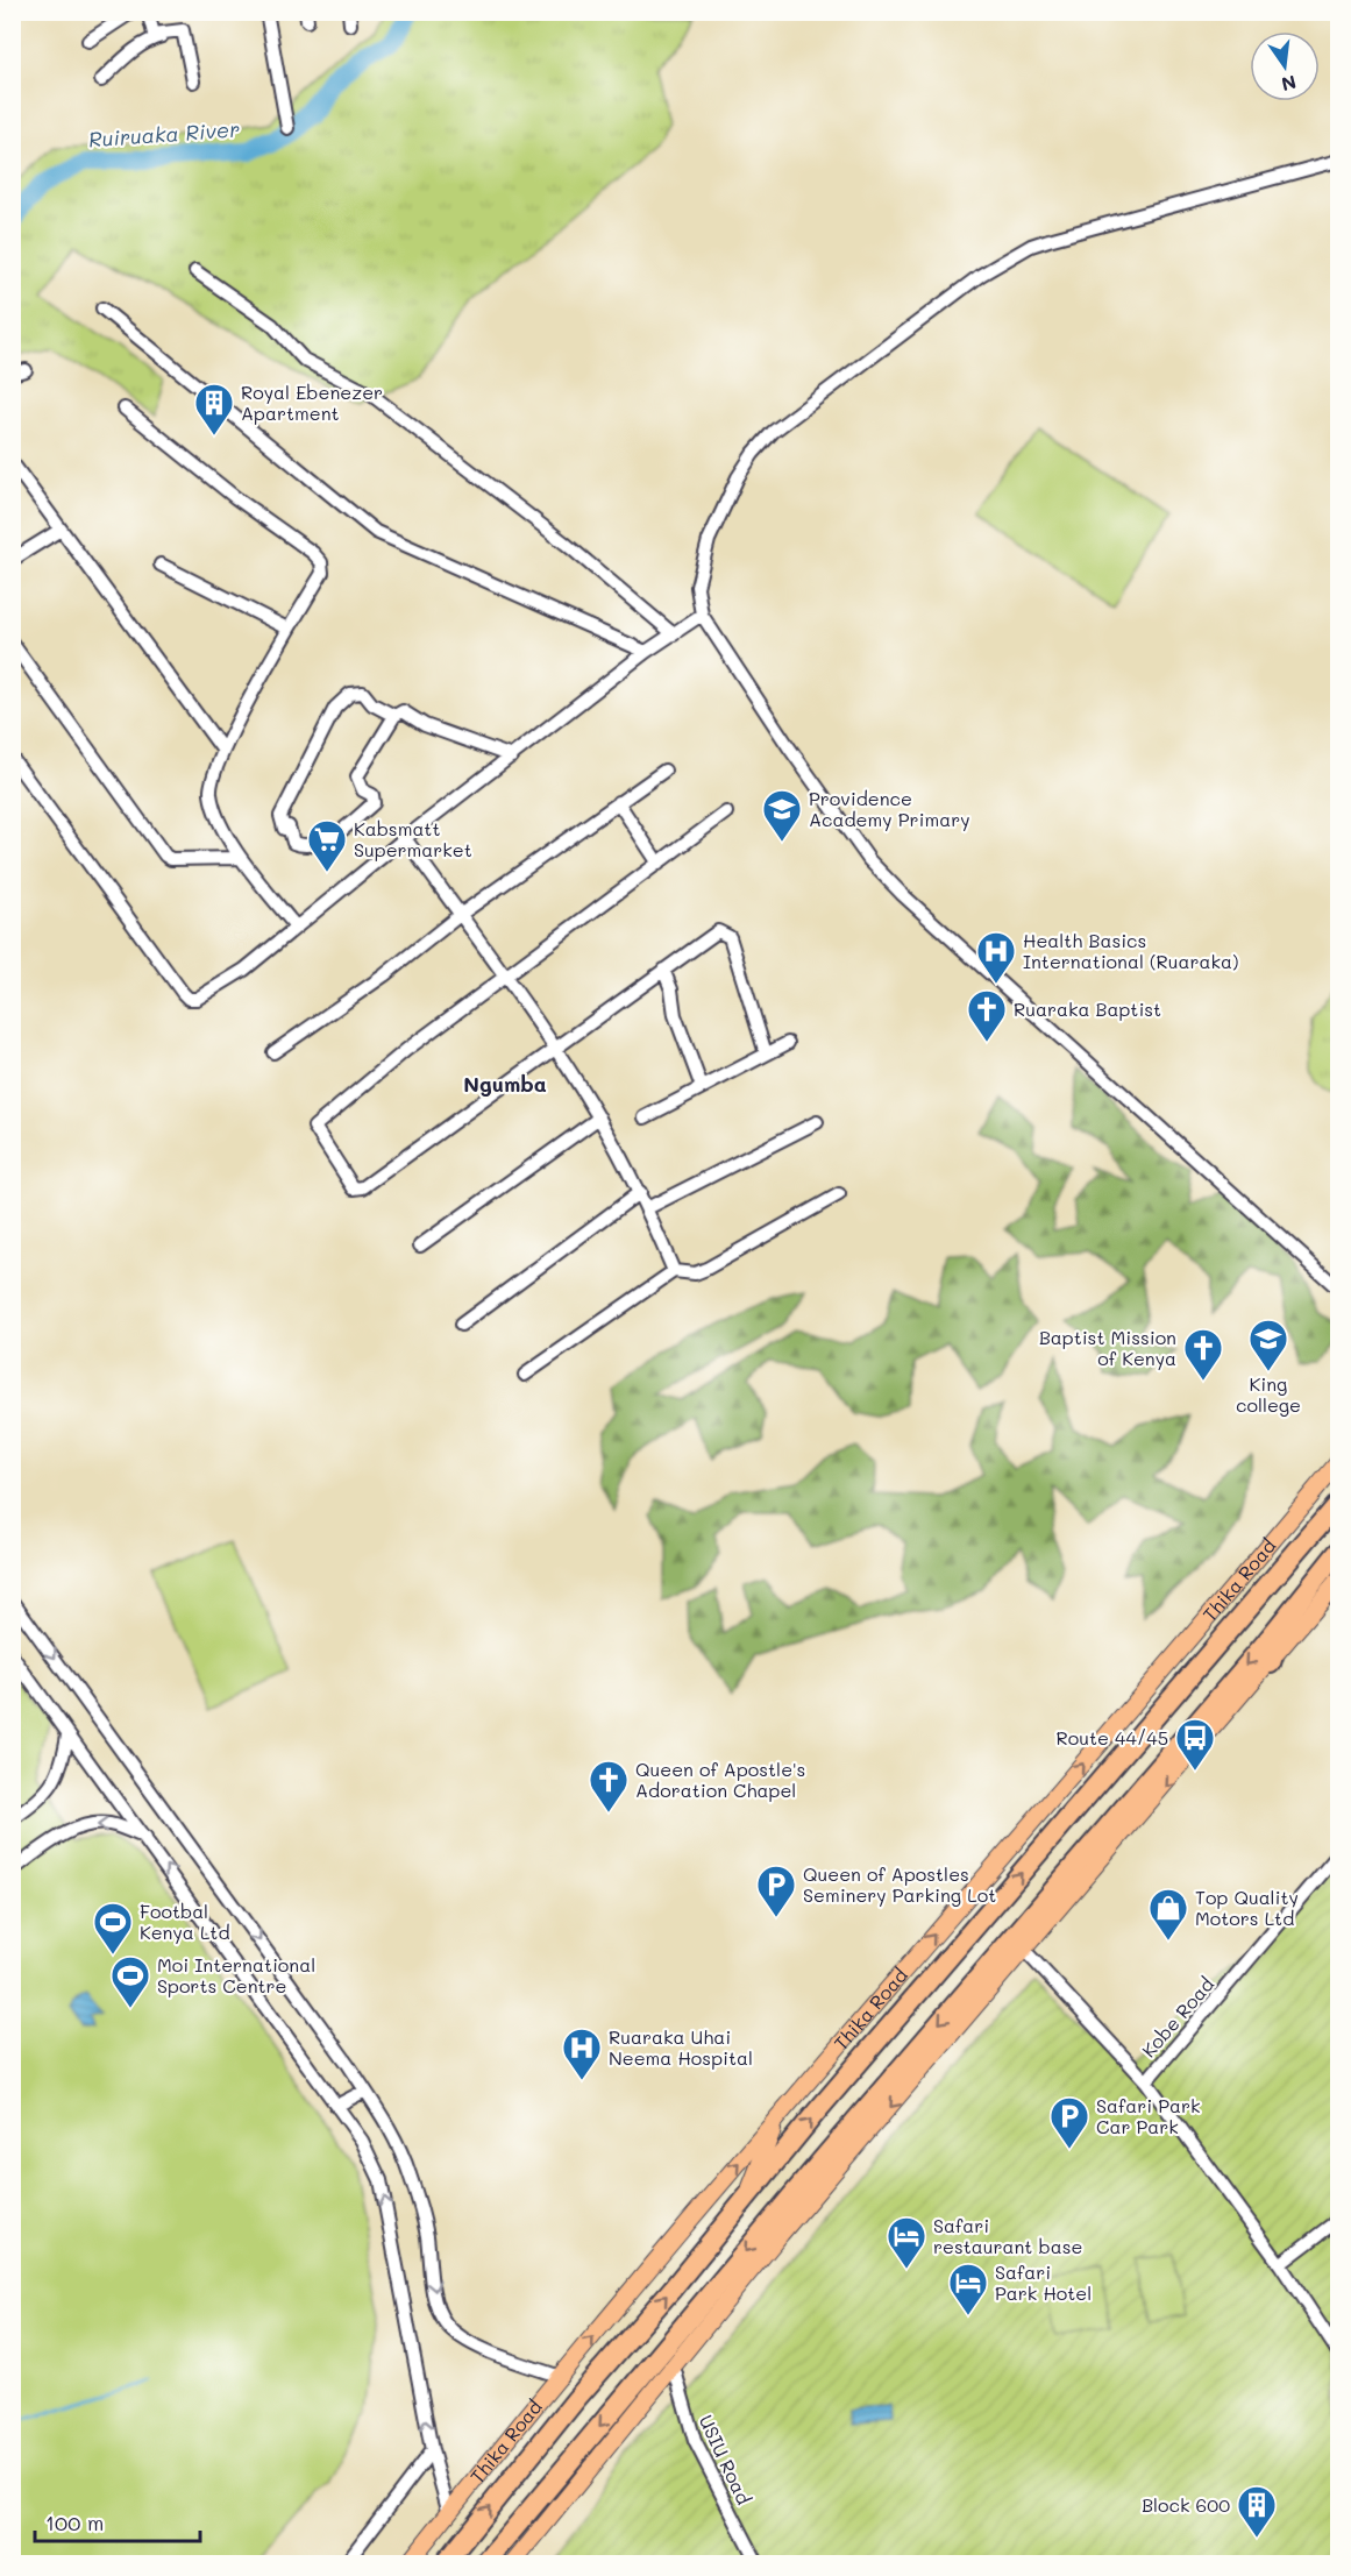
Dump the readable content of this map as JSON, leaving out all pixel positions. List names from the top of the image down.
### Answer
{
  "streets": {
    "highway": ["Thika Road"],
    "street": ["Kobe Road", "USIU Road"]
  },
  "districts": ["Ngumba"],
  "water": ["Ruiruaka River"],
  "places": {
    "building": ["Royal Ebenezer Apartment", "Block 600"],
    "school or university": ["Providence Academy Primary", "King college"],
    "supermarket": ["Kabsmatt Supermarket"],
    "hospital": ["Health Basics International (Ruaraka)", "Ruaraka Uhai Neema Hospital"],
    "church": ["Ruaraka Baptist", "Baptist Mission of Kenya", "Queen of Apostle's Adoration Chapel"],
    "bus stop": ["Route 44/45"],
    "parking": ["Queen of Apostles Seminery Parking Lot", "Safari Park Car Park"],
    "shop": ["Top Quality Motors Ltd"],
    "sports": ["Footbal Kenya Ltd", "Moi International Sports Centre"],
    "hotel": ["Safari restaurant base", "Safari Park Hotel"]
  },
  "scale_bar": "100 m",
  "north": "bottom"
}
